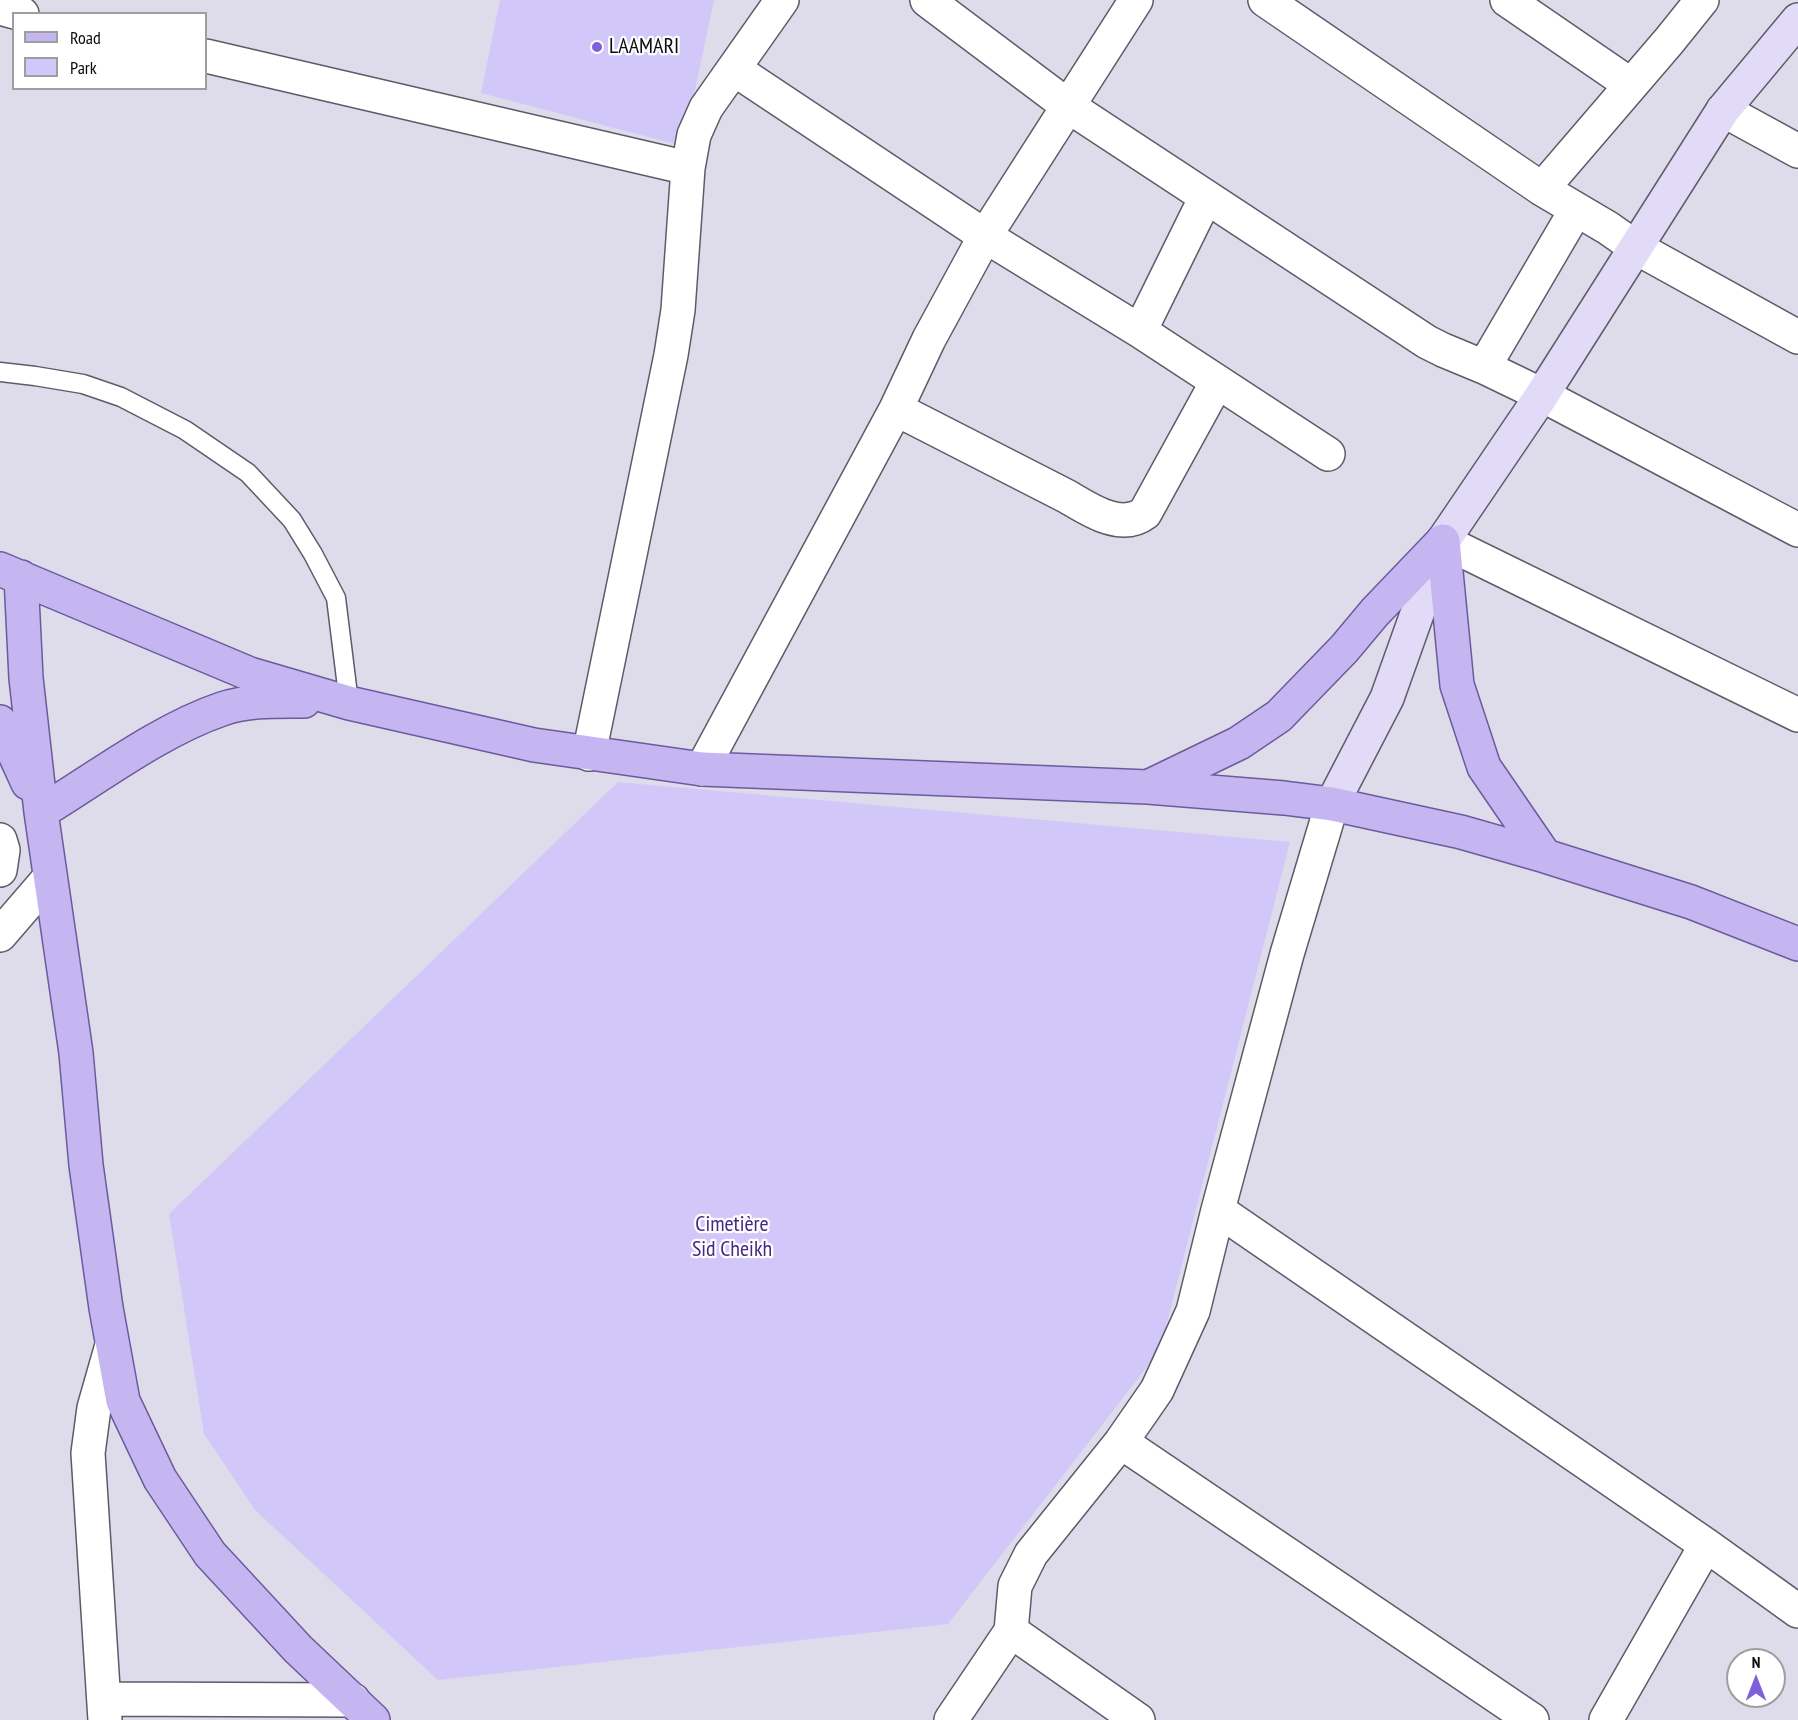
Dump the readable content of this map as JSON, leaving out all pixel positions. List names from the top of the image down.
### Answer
{
  "parks": ["Cimetière Sid Cheikh"],
  "places": ["LAAMARI"],
  "legend": ["Road", "Park"],
  "north": "top"
}
